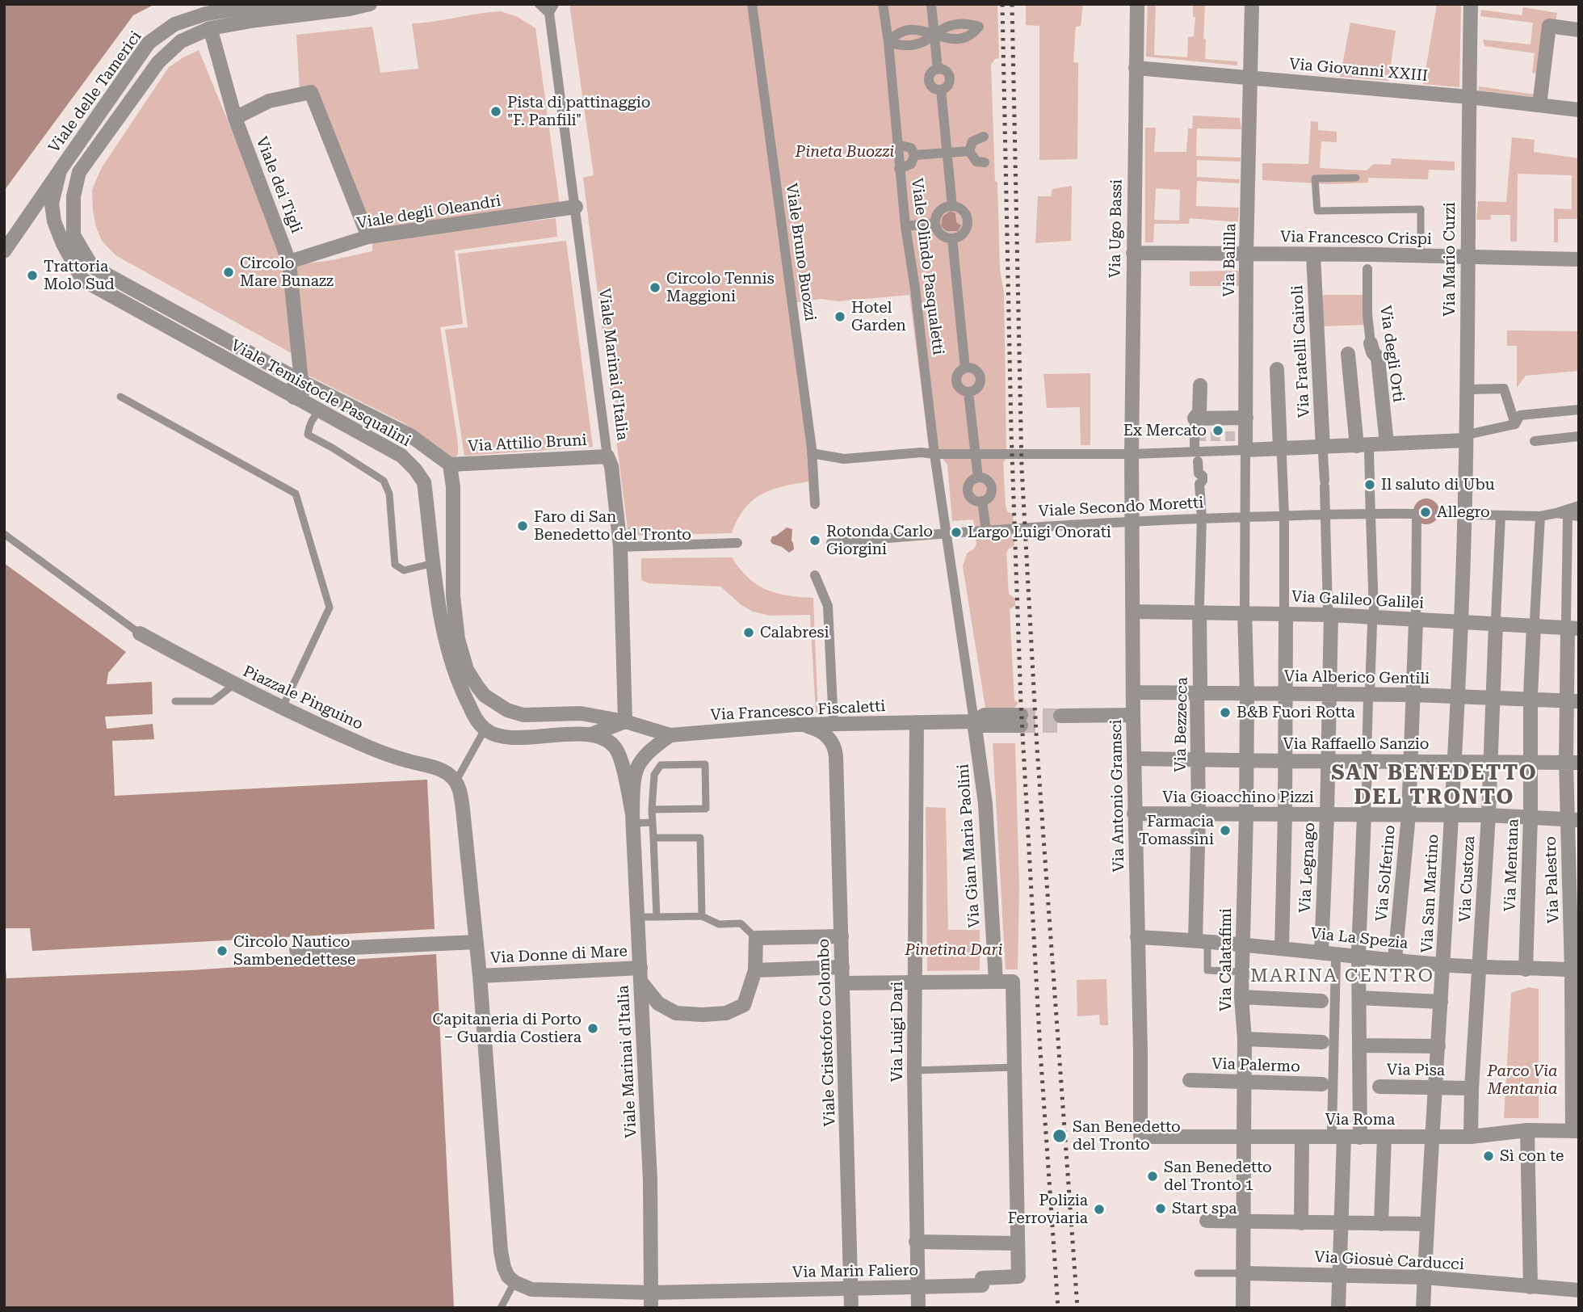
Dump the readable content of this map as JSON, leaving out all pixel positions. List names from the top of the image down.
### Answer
{
  "streets": {
    "street": [
      "Via Giovanni XXIII",
      "Viale delle Tamerici",
      "Viale dei Tigli",
      "Viale degli Oleandri",
      "Via Ugo Bassi",
      "Via Francesco Crispi",
      "Viale Bruno Buozzi",
      "Via Mario Curzi",
      "Via Balilla",
      "Viale Olindo Pasqualetti",
      "Via Fratelli Cairoli",
      "Via degli Orti",
      "Viale Marinai d'Italia",
      "Viale Temistocle Pasqualini",
      "Via Attilio Bruni",
      "Viale Secondo Moretti",
      "Via Galileo Galilei",
      "Via Alberico Gentili",
      "Piazzale Pinguino",
      "Via Francesco Fiscaletti",
      "Via Bezzecca",
      "Via Raffaello Sanzio",
      "Via Antonio Gramsci",
      "Via Gioacchino Pizzi",
      "Via Gian Maria Paolini",
      "Via Mentana",
      "Via Legnago",
      "Via Solferino",
      "Via Custoza",
      "Via Palestro",
      "Via San Martino",
      "Via La Spezia",
      "Via Donne di Mare",
      "Via Calatafimi",
      "Via Luigi Dari",
      "Viale Cristoforo Colombo",
      "Via Palermo",
      "Via Pisa",
      "Via Roma",
      "Via Giosuè Carducci",
      "Via Marin Faliero"
    ]
  },
  "crossings": [
    ["Via Giovanni XXIII", "Via Ugo Bassi"],
    ["Via Giovanni XXIII", "Via Mario Curzi"],
    ["Via Giovanni XXIII", "Via Balilla"],
    ["Viale delle Tamerici", "Viale Temistocle Pasqualini"],
    ["Viale dei Tigli", "Viale degli Oleandri"],
    ["Viale dei Tigli", "Viale Temistocle Pasqualini"],
    ["Viale degli Oleandri", "Viale Marinai d'Italia"],
    ["Via Ugo Bassi", "Via Francesco Crispi"],
    ["Via Ugo Bassi", "Via Antonio Gramsci"],
    ["Via Francesco Crispi", "Via Mario Curzi"],
    ["Via Francesco Crispi", "Via Balilla"],
    ["Via Francesco Crispi", "Via Fratelli Cairoli"],
    ["Via Mario Curzi", "Via San Martino"],
    ["Via Balilla", "Viale Secondo Moretti"],
    ["Via Balilla", "Via Calatafimi"],
    ["Viale Olindo Pasqualetti", "Viale Secondo Moretti"],
    ["Viale Olindo Pasqualetti", "Via Gian Maria Paolini"],
    ["Via Fratelli Cairoli", "Via Legnago"],
    ["Viale Marinai d'Italia", "Via Attilio Bruni"],
    ["Viale Marinai d'Italia", "Via Francesco Fiscaletti"],
    ["Viale Marinai d'Italia", "Via Donne di Mare"],
    ["Viale Marinai d'Italia", "Via Marin Faliero"],
    ["Viale Temistocle Pasqualini", "Via Attilio Bruni"],
    ["Viale Secondo Moretti", "Via Bezzecca"],
    ["Viale Secondo Moretti", "Via Antonio Gramsci"],
    ["Viale Secondo Moretti", "Via Gian Maria Paolini"],
    ["Viale Secondo Moretti", "Via Legnago"],
    ["Viale Secondo Moretti", "Via Solferino"],
    ["Viale Secondo Moretti", "Via Calatafimi"],
    ["Via Galileo Galilei", "Via Bezzecca"],
    ["Via Galileo Galilei", "Via Antonio Gramsci"],
    ["Via Galileo Galilei", "Via Mentana"],
    ["Via Galileo Galilei", "Via Legnago"],
    ["Via Galileo Galilei", "Via Solferino"],
    ["Via Galileo Galilei", "Via Custoza"],
    ["Via Galileo Galilei", "Via Palestro"],
    ["Via Galileo Galilei", "Via San Martino"],
    ["Via Galileo Galilei", "Via Calatafimi"],
    ["Via Alberico Gentili", "Via Bezzecca"],
    ["Via Alberico Gentili", "Via Antonio Gramsci"],
    ["Via Alberico Gentili", "Via Mentana"],
    ["Via Alberico Gentili", "Via Legnago"],
    ["Via Alberico Gentili", "Via Solferino"],
    ["Via Alberico Gentili", "Via Custoza"],
    ["Via Alberico Gentili", "Via Palestro"],
    ["Via Alberico Gentili", "Via San Martino"],
    ["Via Alberico Gentili", "Via Calatafimi"],
    ["Via Francesco Fiscaletti", "Via Gian Maria Paolini"],
    ["Via Francesco Fiscaletti", "Via Luigi Dari"],
    ["Via Francesco Fiscaletti", "Viale Cristoforo Colombo"],
    ["Via Bezzecca", "Via Raffaello Sanzio"],
    ["Via Bezzecca", "Via Gioacchino Pizzi"],
    ["Via Bezzecca", "Via La Spezia"],
    ["Via Raffaello Sanzio", "Via Antonio Gramsci"],
    ["Via Raffaello Sanzio", "Via Mentana"],
    ["Via Raffaello Sanzio", "Via Legnago"],
    ["Via Raffaello Sanzio", "Via Solferino"],
    ["Via Raffaello Sanzio", "Via Custoza"],
    ["Via Raffaello Sanzio", "Via Palestro"],
    ["Via Raffaello Sanzio", "Via San Martino"],
    ["Via Raffaello Sanzio", "Via Calatafimi"],
    ["Via Antonio Gramsci", "Via Gioacchino Pizzi"],
    ["Via Antonio Gramsci", "Via La Spezia"],
    ["Via Antonio Gramsci", "Via Roma"],
    ["Via Gioacchino Pizzi", "Via Mentana"],
    ["Via Gioacchino Pizzi", "Via Legnago"],
    ["Via Gioacchino Pizzi", "Via Solferino"],
    ["Via Gioacchino Pizzi", "Via Custoza"],
    ["Via Gioacchino Pizzi", "Via Palestro"],
    ["Via Gioacchino Pizzi", "Via San Martino"],
    ["Via Gioacchino Pizzi", "Via Calatafimi"],
    ["Via Mentana", "Via La Spezia"],
    ["Via Legnago", "Via La Spezia"],
    ["Via Solferino", "Via La Spezia"],
    ["Via Custoza", "Via La Spezia"],
    ["Via Custoza", "Via Pisa"],
    ["Via Custoza", "Via Roma"],
    ["Via Palestro", "Via La Spezia"],
    ["Via Palestro", "Via Roma"],
    ["Via San Martino", "Via La Spezia"],
    ["Via San Martino", "Via Pisa"],
    ["Via San Martino", "Via Roma"],
    ["Via San Martino", "Via Giosuè Carducci"],
    ["Via La Spezia", "Via Calatafimi"],
    ["Via Calatafimi", "Via Palermo"],
    ["Via Calatafimi", "Via Roma"],
    ["Via Calatafimi", "Via Giosuè Carducci"],
    ["Via Luigi Dari", "Via Marin Faliero"],
    ["Viale Cristoforo Colombo", "Via Marin Faliero"]
  ],
  "districts": ["SAN BENEDETTO DEL TRONTO", "MARINA CENTRO"],
  "parks": ["Pineta Buozzi", "Pinetina Dari", "Parco Via Mentania"],
  "places": [
    "Pista di pattinaggio \"F. Panfili\"",
    "Circolo Mare Bunazz",
    "Trattoria Molo Sud",
    "Circolo Tennis Maggioni",
    "Hotel Garden",
    "Ex Mercato",
    "Il saluto di Ubu",
    "Allegro",
    "Faro di San Benedetto del Tronto",
    "Largo Luigi Onorati",
    "Rotonda Carlo Giorgini",
    "Calabresi",
    "B&B Fuori Rotta",
    "Farmacia Tomassini",
    "Circolo Nautico Sambenedettese",
    "Capitaneria di Porto – Guardia Costiera",
    "San Benedetto del Tronto",
    "Sì con te",
    "San Benedetto del Tronto 1",
    "Start spa",
    "Polizia Ferroviaria"
  ]
}
